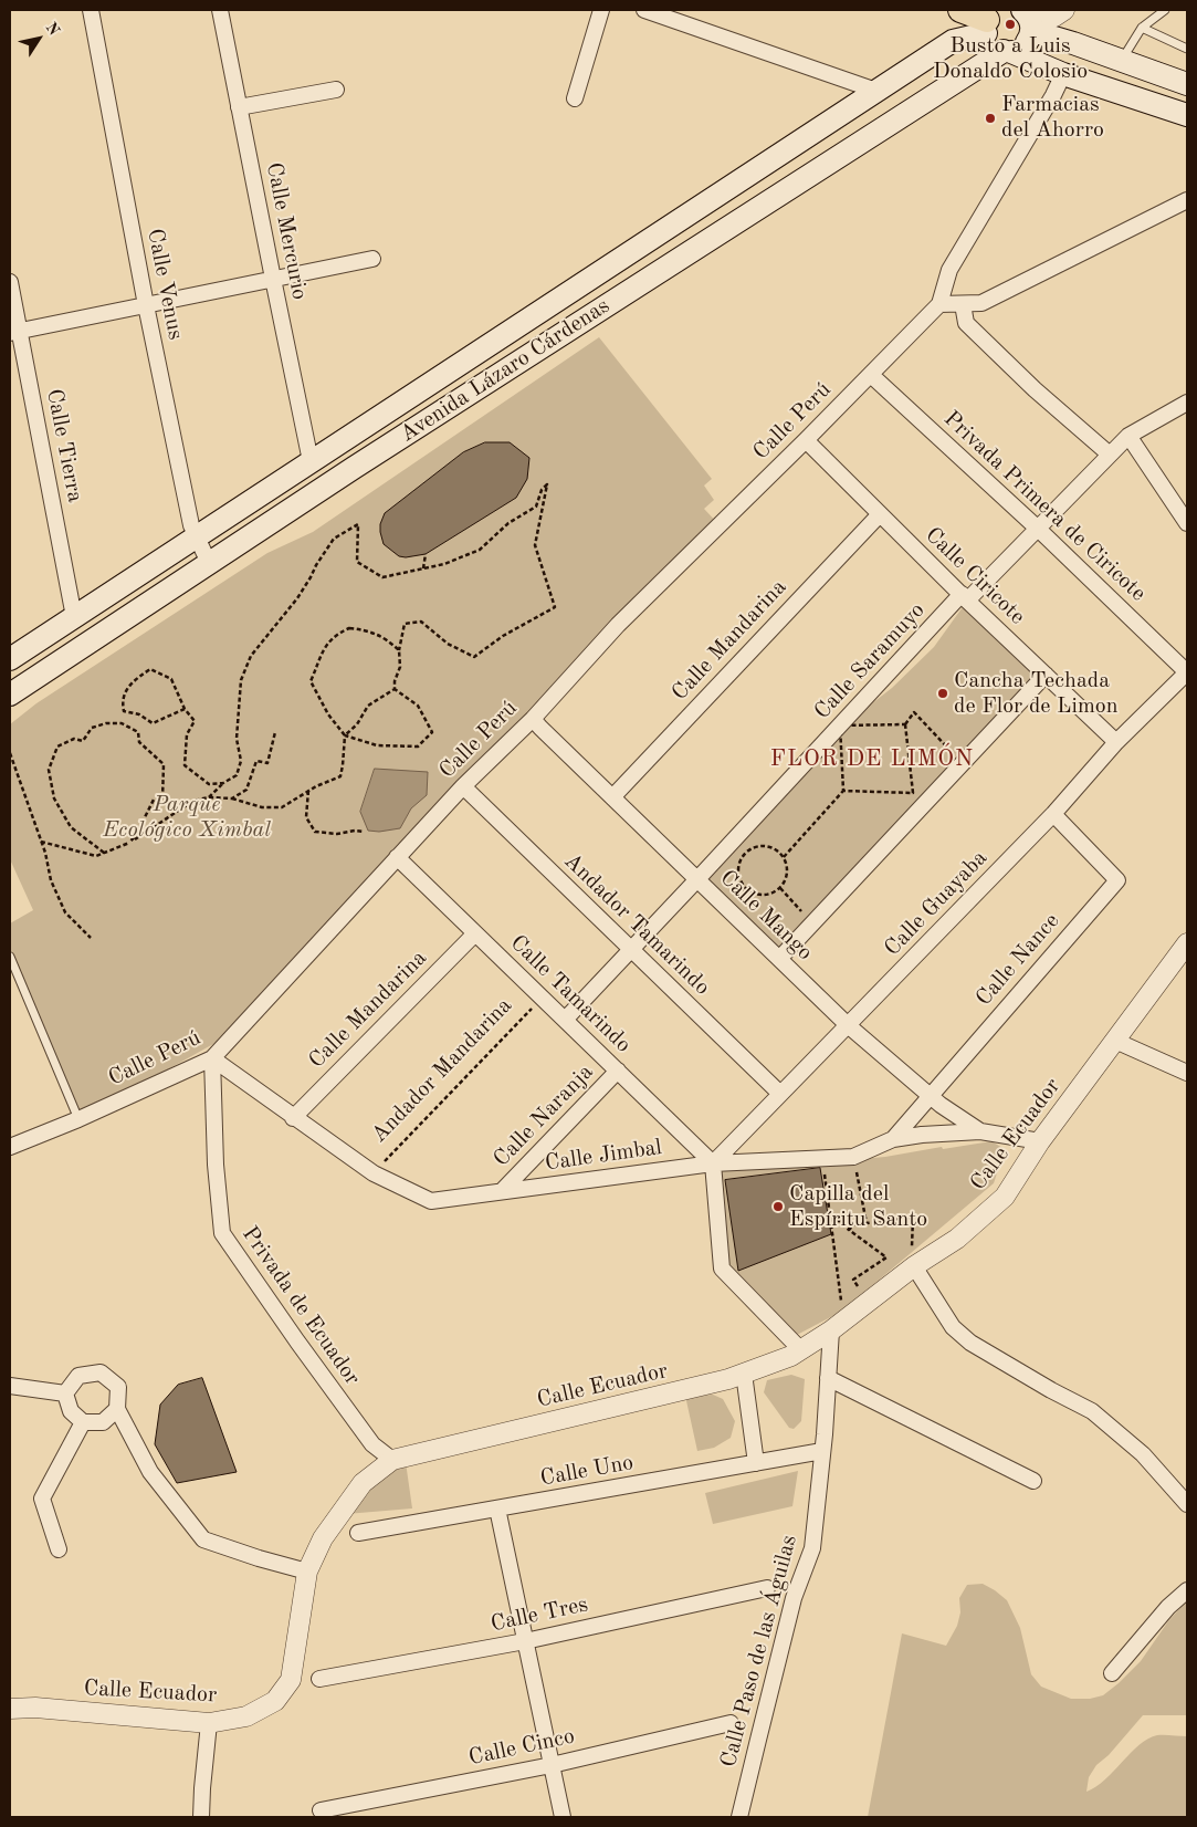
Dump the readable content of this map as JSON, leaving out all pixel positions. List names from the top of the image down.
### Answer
{
  "streets": {
    "main road": ["Avenida Lázaro Cárdenas"],
    "street": [
      "Calle Mercurio",
      "Calle Venus",
      "Calle Perú",
      "Calle Tierra",
      "Privada Primera de Ciricote",
      "Calle Ciricote",
      "Calle Mandarina",
      "Calle Saramuyo",
      "Calle Guayaba",
      "Calle Mango",
      "Andador Tamarindo",
      "Calle Nance",
      "Calle Tamarindo",
      "Calle Naranja",
      "Calle Ecuador",
      "Calle Jimbal",
      "Privada de Ecuador",
      "Calle Uno",
      "Calle Tres",
      "Calle Paso de las Águilas",
      "Calle Cinco"
    ],
    "path": ["Andador Mandarina"]
  },
  "crossings": [
    ["Calle Mercurio", "Avenida Lázaro Cárdenas"],
    ["Calle Venus", "Avenida Lázaro Cárdenas"],
    ["Avenida Lázaro Cárdenas", "Calle Tierra"],
    ["Calle Perú", "Privada Primera de Ciricote"],
    ["Calle Perú", "Calle Ciricote"],
    ["Calle Perú", "Calle Mango"],
    ["Calle Perú", "Andador Tamarindo"],
    ["Calle Perú", "Calle Tamarindo"],
    ["Calle Perú", "Calle Jimbal"],
    ["Calle Perú", "Privada de Ecuador"],
    ["Privada Primera de Ciricote", "Calle Saramuyo"],
    ["Privada Primera de Ciricote", "Calle Guayaba"],
    ["Calle Ciricote", "Calle Mandarina"],
    ["Calle Ciricote", "Calle Saramuyo"],
    ["Calle Ciricote", "Calle Guayaba"],
    ["Calle Mandarina", "Calle Mango"],
    ["Calle Mandarina", "Calle Tamarindo"],
    ["Calle Mandarina", "Calle Jimbal"],
    ["Calle Saramuyo", "Calle Mango"],
    ["Calle Guayaba", "Calle Mango"],
    ["Calle Guayaba", "Andador Tamarindo"],
    ["Calle Guayaba", "Calle Nance"],
    ["Calle Guayaba", "Calle Tamarindo"],
    ["Calle Guayaba", "Calle Jimbal"],
    ["Calle Mango", "Calle Nance"],
    ["Calle Mango", "Calle Jimbal"],
    ["Calle Nance", "Calle Jimbal"],
    ["Calle Tamarindo", "Andador Mandarina"],
    ["Calle Tamarindo", "Calle Naranja"],
    ["Calle Tamarindo", "Calle Jimbal"],
    ["Andador Mandarina", "Calle Jimbal"],
    ["Calle Naranja", "Calle Jimbal"],
    ["Calle Ecuador", "Calle Jimbal"],
    ["Calle Ecuador", "Privada de Ecuador"],
    ["Calle Ecuador", "Calle Paso de las Águilas"],
    ["Calle Jimbal", "Privada de Ecuador"],
    ["Calle Uno", "Calle Paso de las Águilas"]
  ],
  "districts": ["FLOR DE LIMÓN"],
  "parks": ["Parque Ecológico Ximbal"],
  "places": [
    "Busto a Luis Donaldo Colosio",
    "Farmacias del Ahorro",
    "Cancha Techada de Flor de Limon",
    "Capilla del Espíritu Santo"
  ],
  "north": "top right"
}
